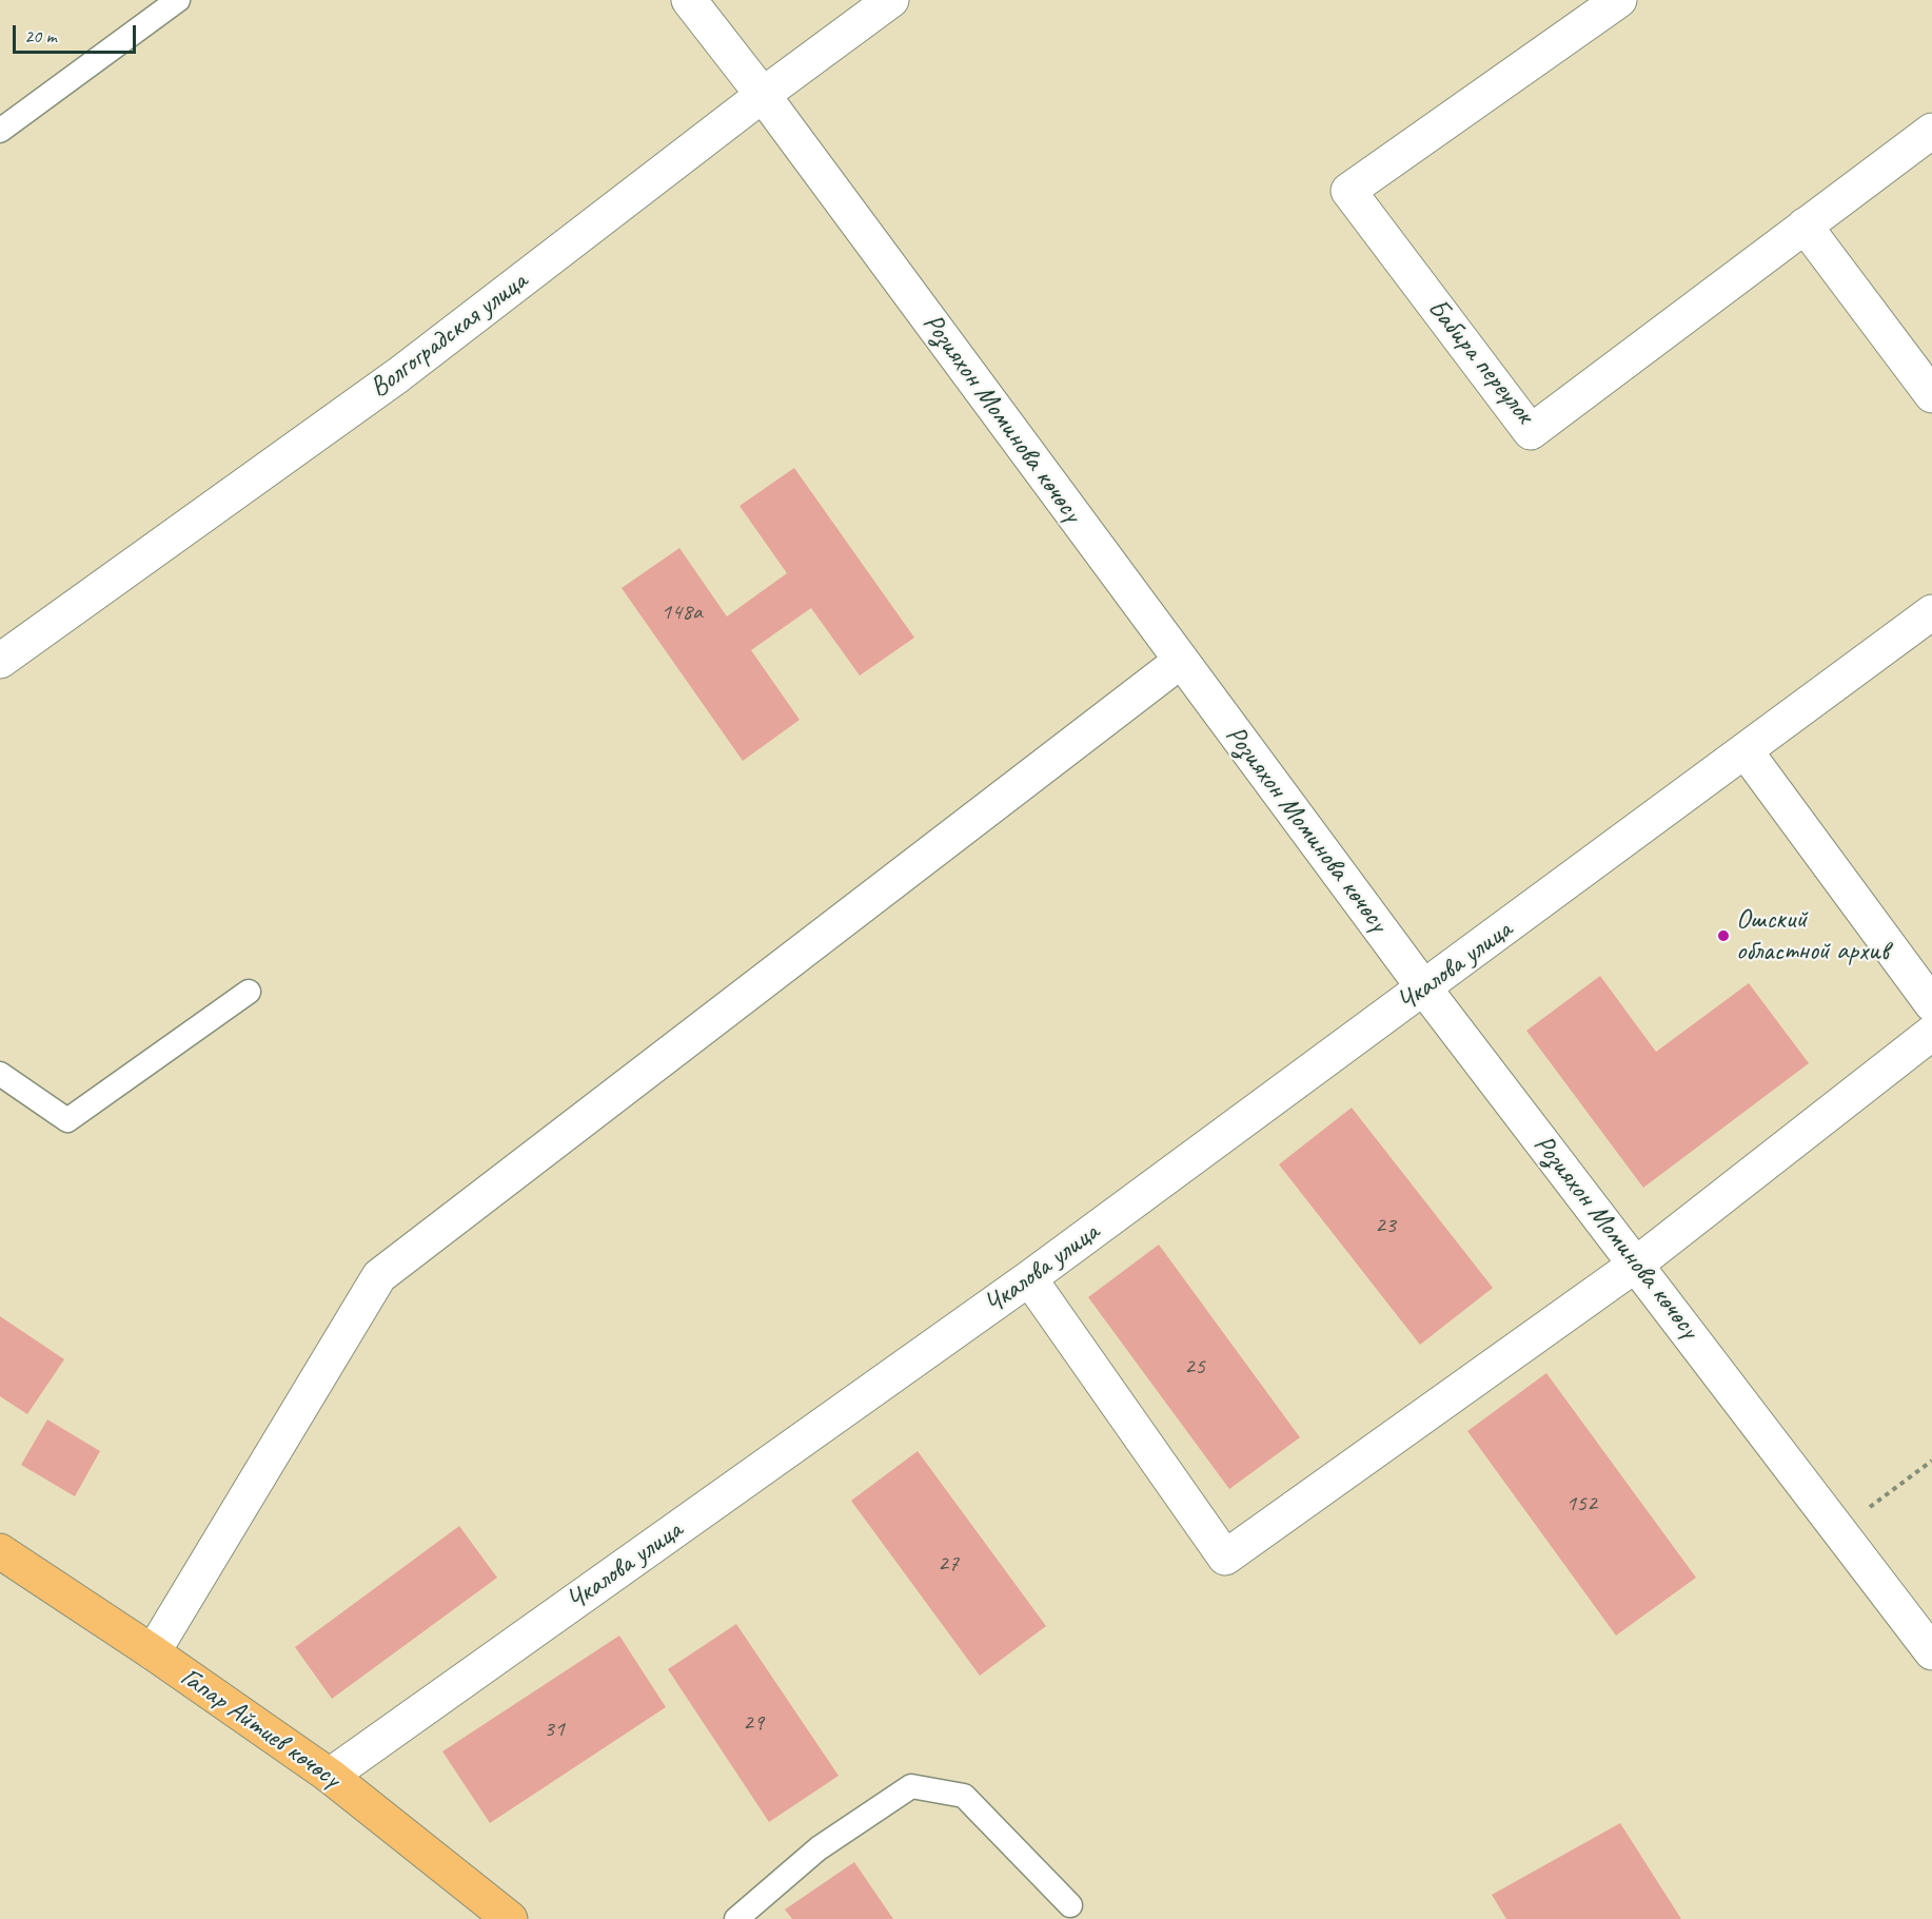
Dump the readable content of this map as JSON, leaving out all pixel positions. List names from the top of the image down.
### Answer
{
  "streets": {
    "main road": ["Гапар Айтиев көчөсү"],
    "street": [
      "Волгоградская улица",
      "Бабира переулок",
      "Розияхон Моминова көчөсү",
      "Чкалова улица"
    ]
  },
  "crossings": [
    ["Волгоградская улица", "Розияхон Моминова көчөсү"],
    ["Розияхон Моминова көчөсү", "Чкалова улица"],
    ["Чкалова улица", "Гапар Айтиев көчөсү"]
  ],
  "places": ["Ошский областной архив"],
  "house_numbers": [
    "148а",
    "23",
    "25",
    "152",
    "27",
    "29",
    "31"
  ],
  "scale_bar": "20 m"
}
